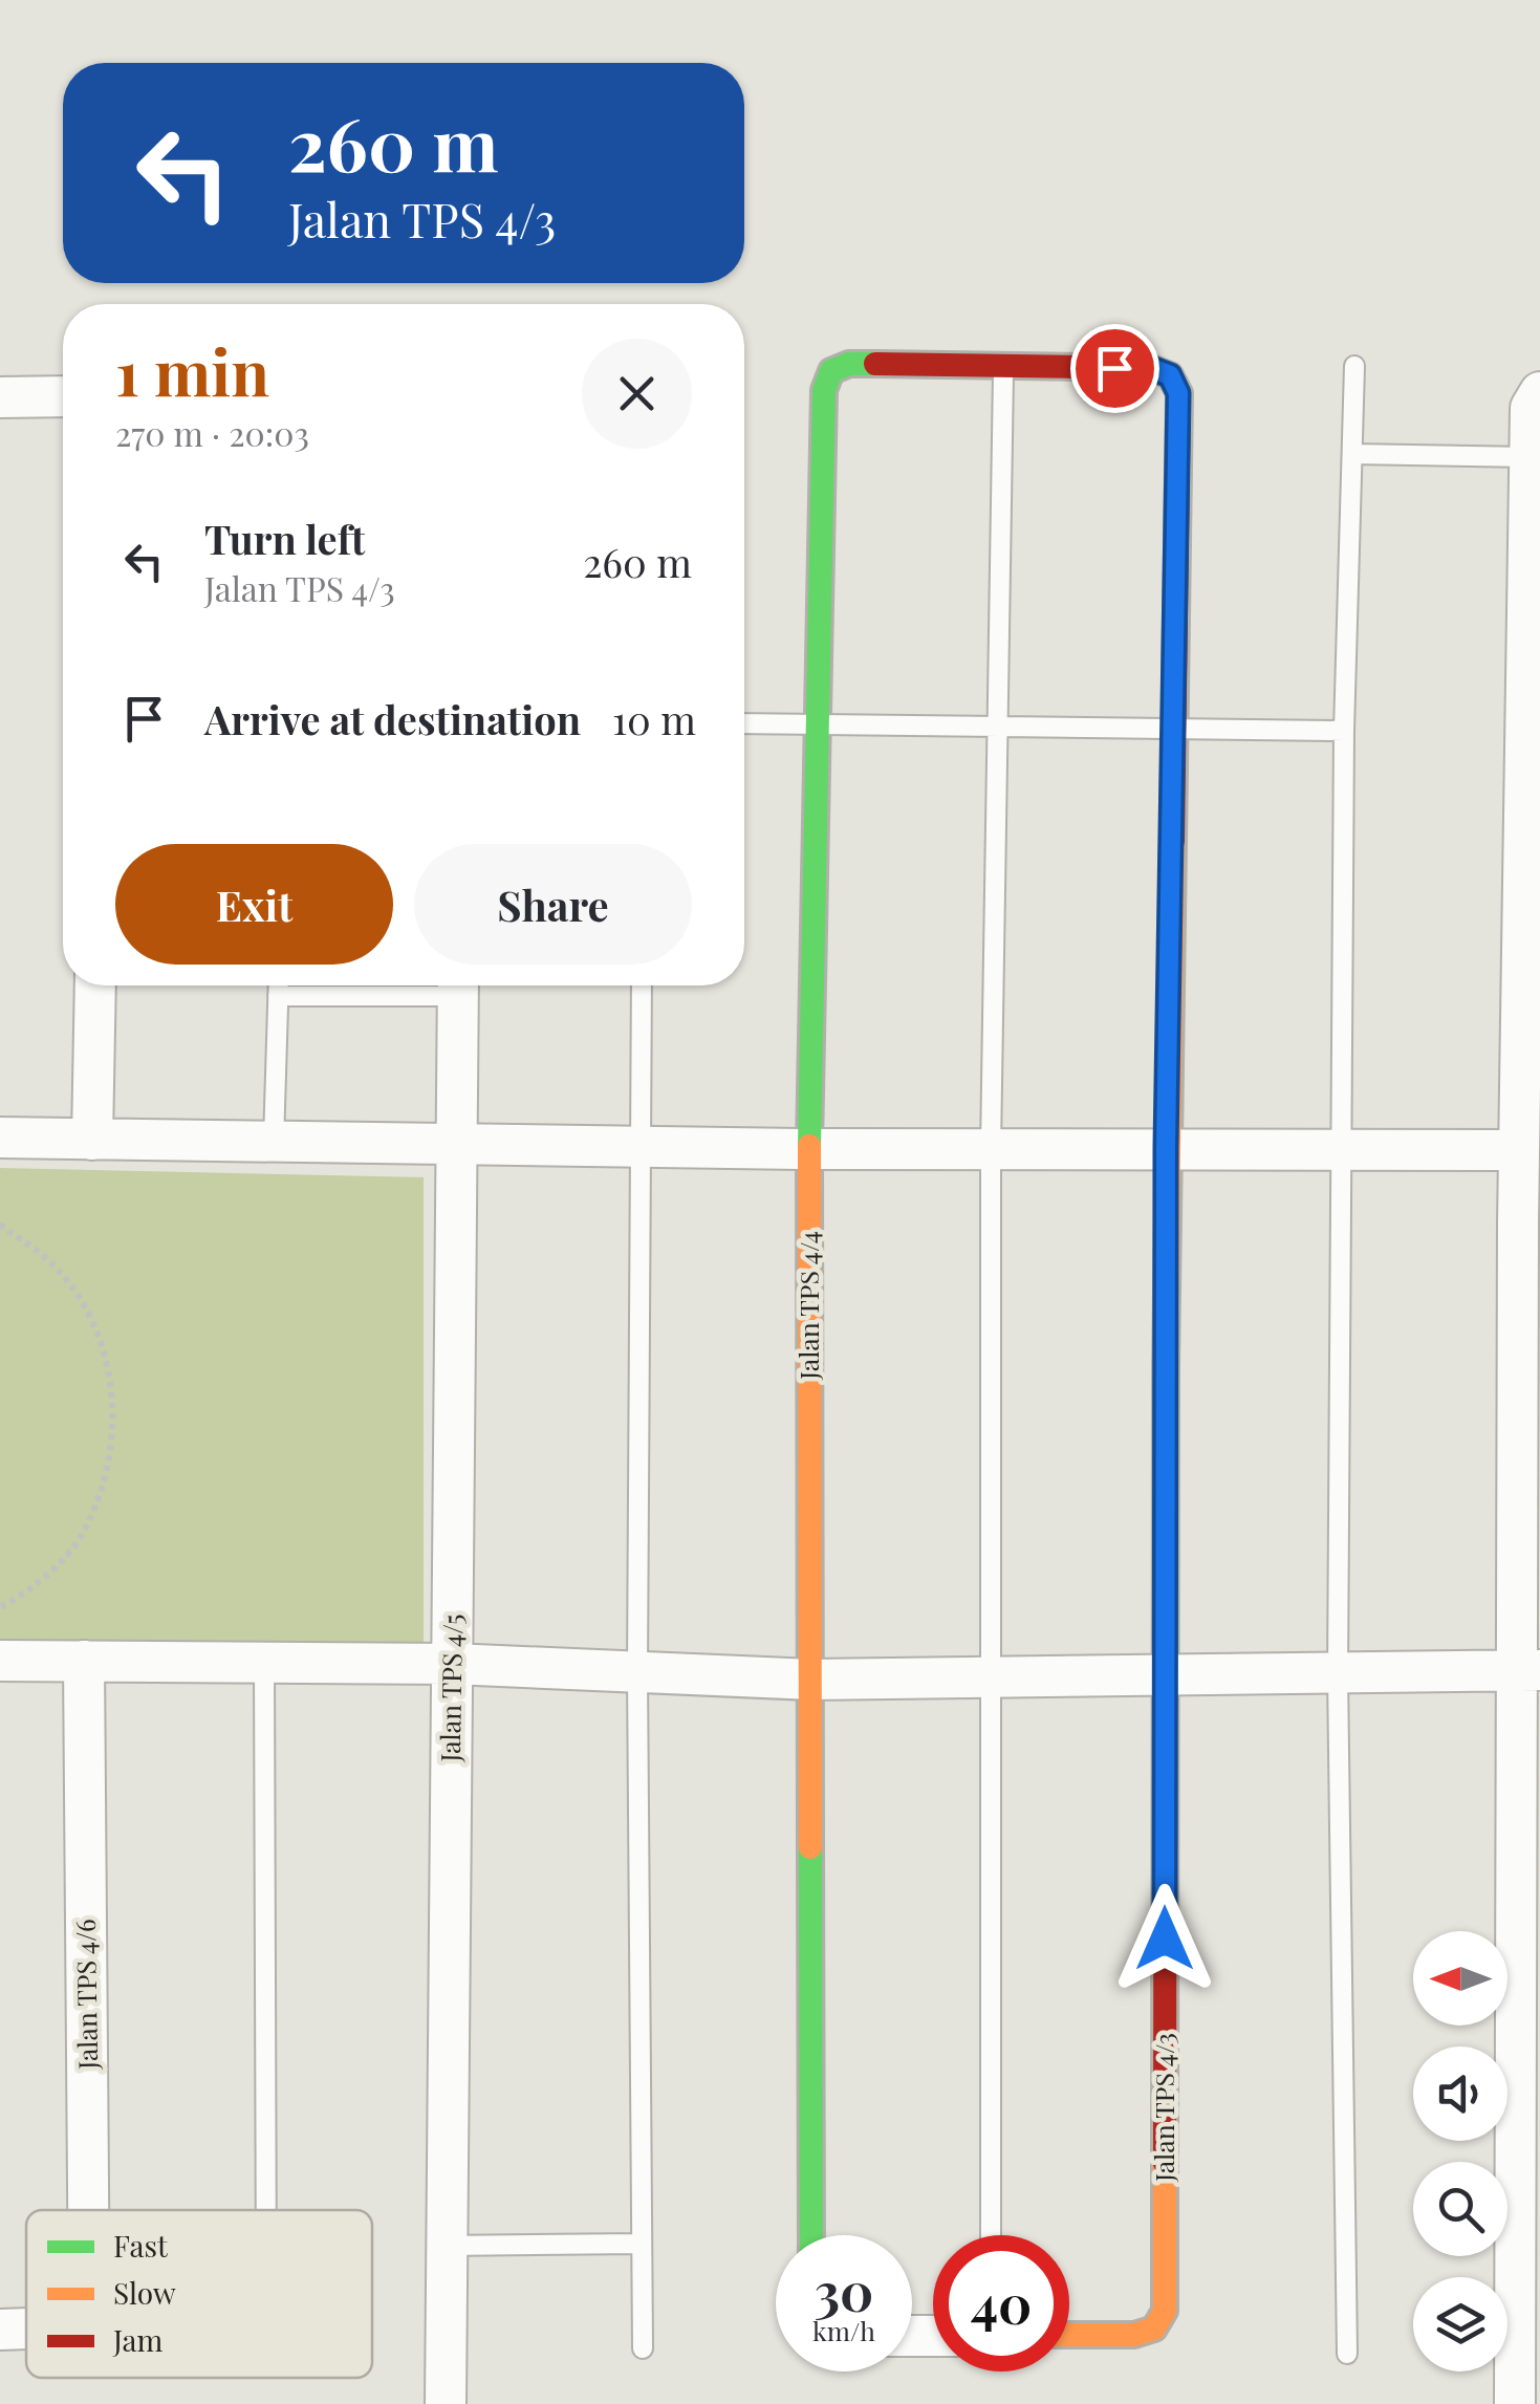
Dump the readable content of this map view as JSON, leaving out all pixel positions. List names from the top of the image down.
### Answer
{
  "streets": {
    "street": [
      "Jalan TPS 4/4",
      "Jalan TPS 4/5",
      "Jalan TPS 4/6",
      "Jalan TPS 4/3"
    ]
  },
  "crossings": [
    ["Jalan TPS 4/4", "Jalan TPS 4/3"]
  ],
  "legend": ["Fast", "Slow", "Jam"],
  "north": "left",
  "page": {
    "turn": ["260 m", "Jalan TPS 4/3"],
    "heading": ["1 min", "270 m · 20:03"],
    "list": [
      {
        "name": "Turn left",
        "note": "Jalan TPS 4/3",
        "value": "260 m"
      },
      {
        "name": "Arrive at destination",
        "value": "10 m"
      }
    ],
    "buttons": ["Exit", "Share"],
    "speed": "30 km/h",
    "limit": "40"
  }
}
